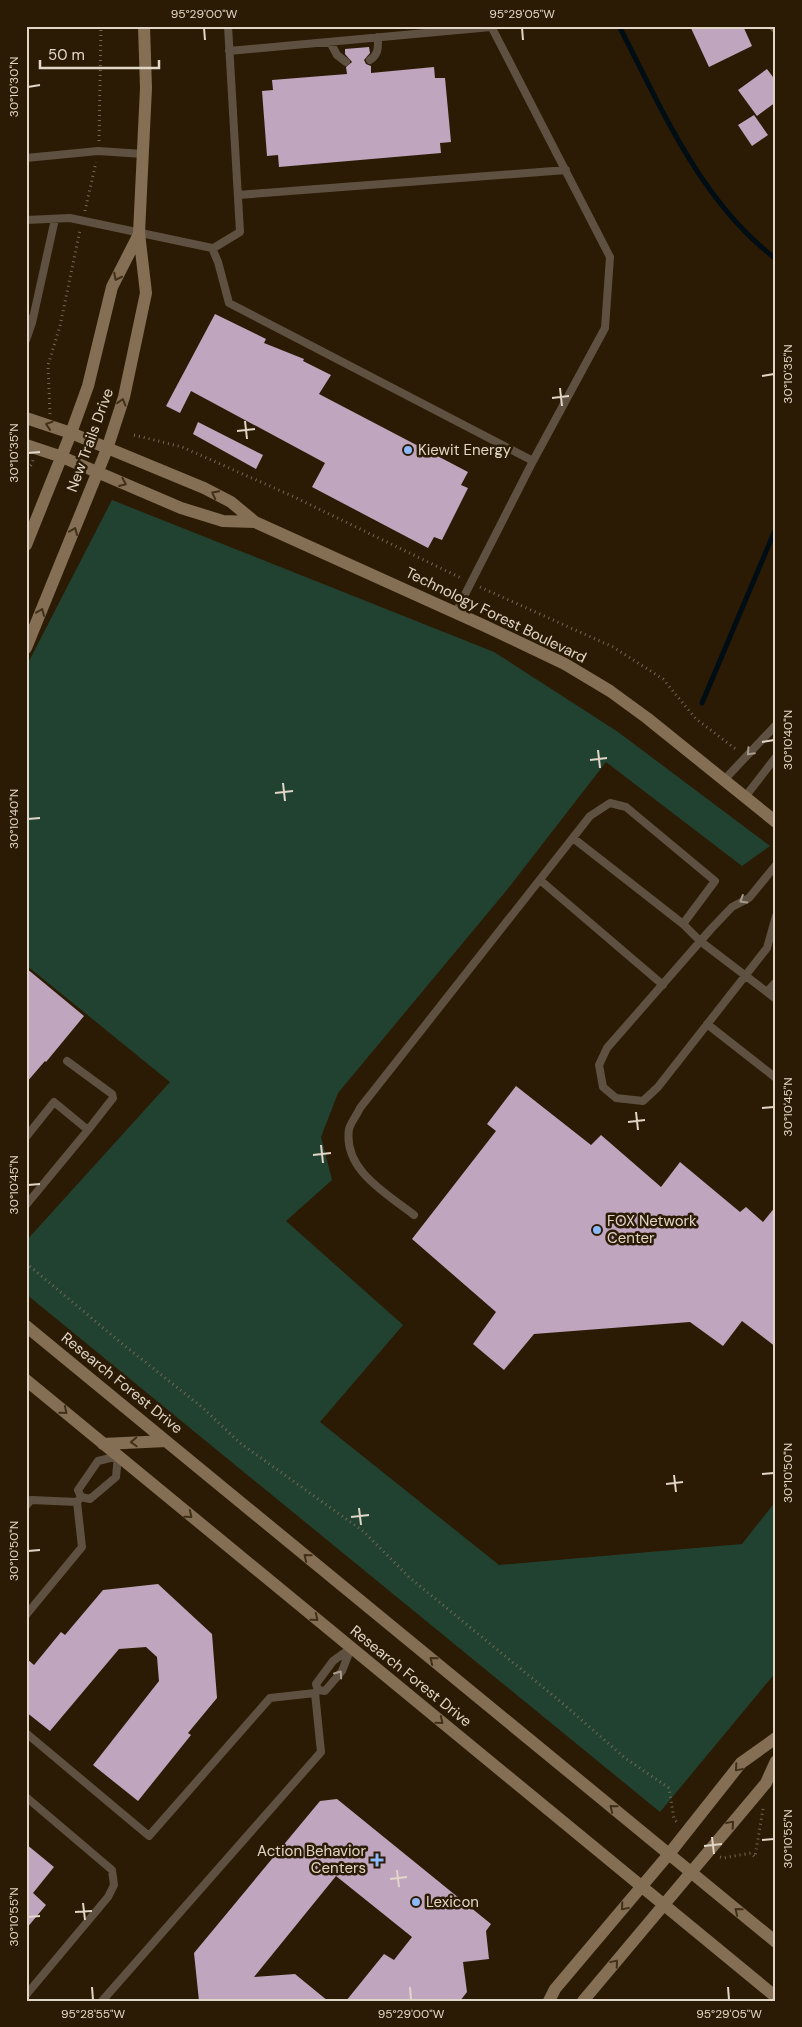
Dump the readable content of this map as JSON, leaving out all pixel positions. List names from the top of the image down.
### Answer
{
  "streets": {
    "street": ["New Trails Drive", "Technology Forest Boulevard", "Research Forest Drive"]
  },
  "crossings": [
    ["New Trails Drive", "Technology Forest Boulevard"]
  ],
  "places": {
    "other": ["Kiewit Energy", "FOX Network Center", "Lexicon"],
    "health": ["Action Behavior Centers"]
  },
  "scale_bar": "50 m",
  "coordinates": [
    "95°29'00\"W",
    "95°29'05\"W",
    "30°10'30\"N",
    "30°10'35\"N",
    "30°10'40\"N",
    "30°10'45\"N",
    "30°10'50\"N",
    "30°10'55\"N",
    "95°28'55\"W"
  ]
}
